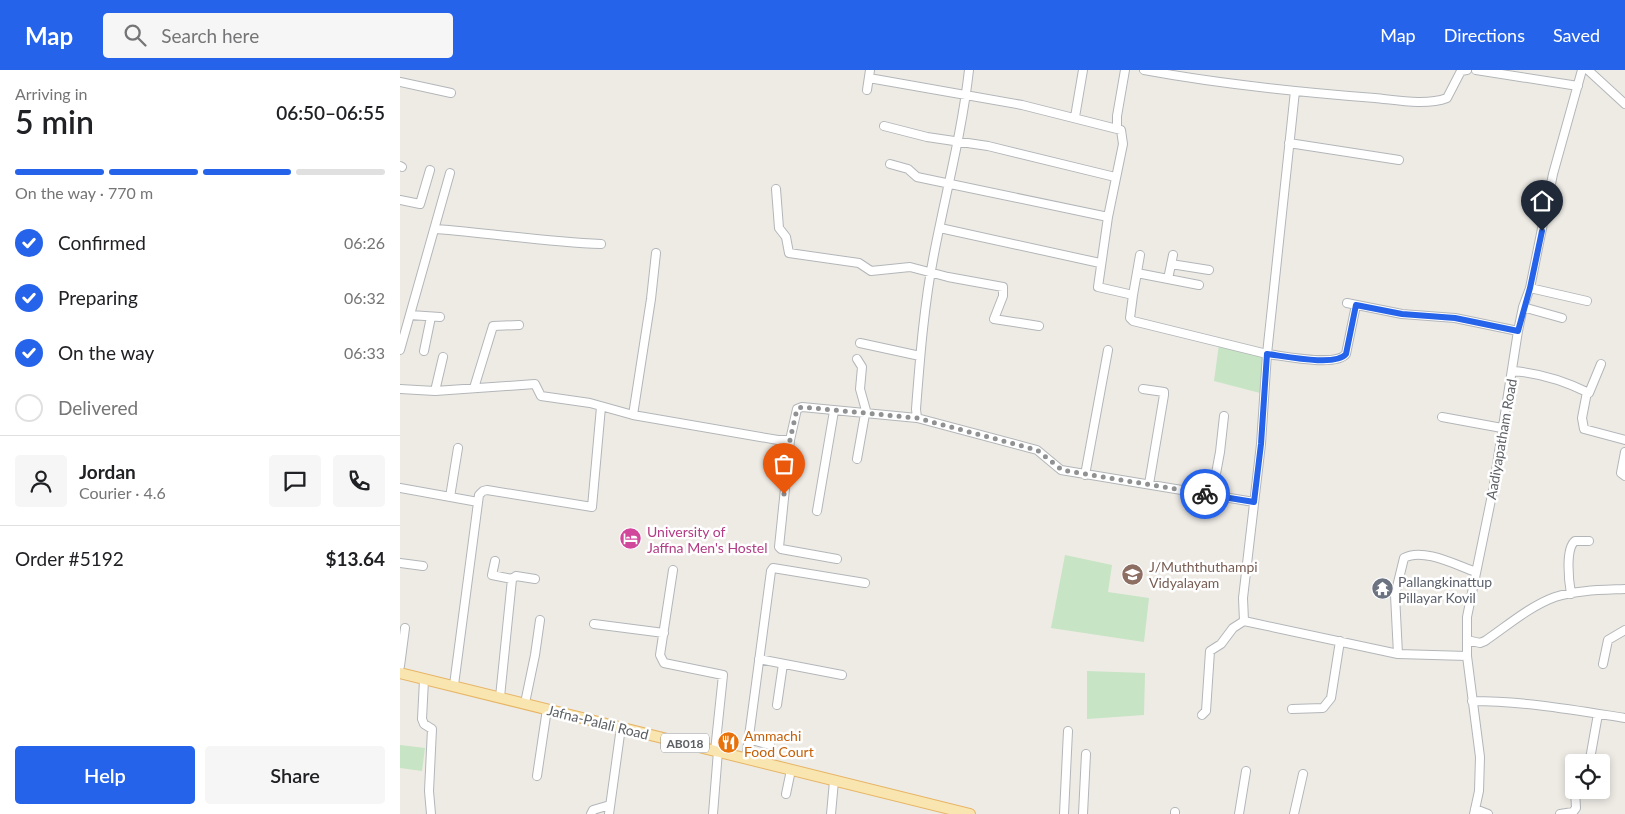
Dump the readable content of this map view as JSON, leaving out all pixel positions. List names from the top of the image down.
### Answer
{
  "streets": {
    "main road": ["Jafna-Palali Road", "AB018"],
    "street": ["Aadiyapatham Road"]
  },
  "places": {
    "hotel": ["University of Jaffna Men's Hostel"],
    "school or university": ["J/Muththuthampi Vidyalayam"],
    "temple": ["Pallangkinattup Pillayar Kovil"],
    "restaurant": ["Ammachi Food Court"]
  },
  "page": {
    "header": "Map",
    "search": "Search here",
    "nav": ["Map", "Directions", "Saved"],
    "heading": ["5 min", "Arriving in", "06:50–06:55"],
    "panel": [
      "Jordan",
      "Courier · 4.6",
      "Order #5192",
      "$13.64"
    ],
    "bar": "On the way · 770 m",
    "list": [
      ["Confirmed", "06:26"],
      ["Preparing", "06:32"],
      ["On the way", "06:33"],
      "Delivered"
    ],
    "buttons": ["Help", "Share"]
  }
}
